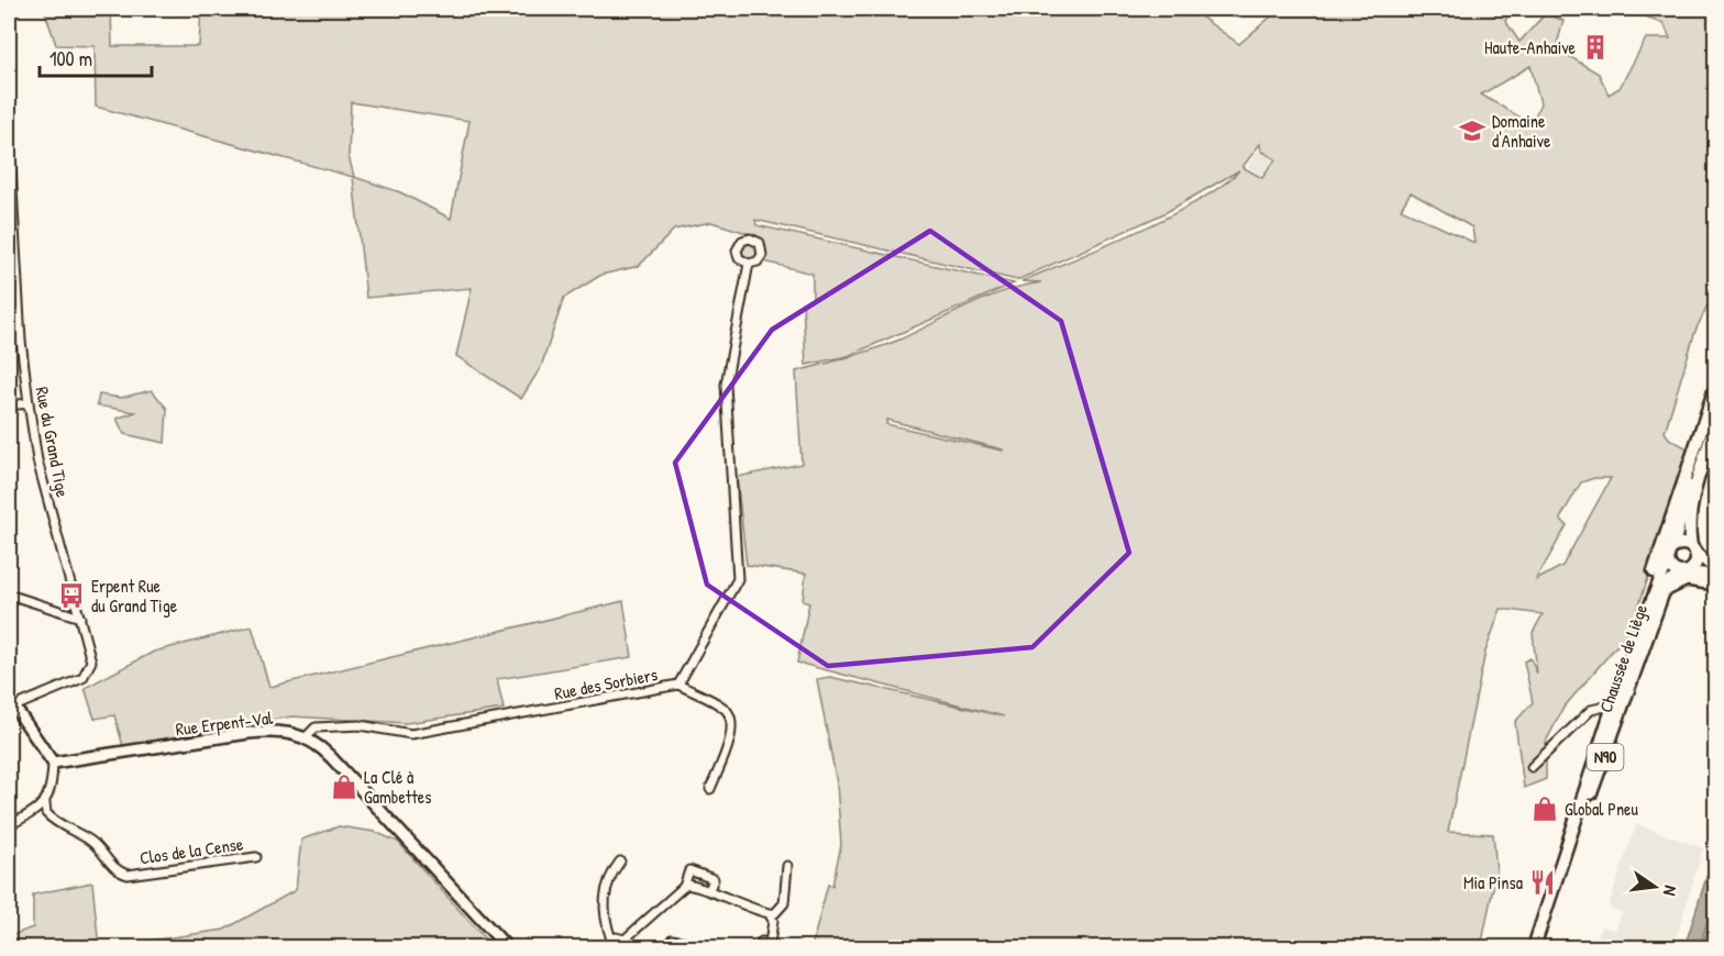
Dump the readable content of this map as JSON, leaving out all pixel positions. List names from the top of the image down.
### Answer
{
  "streets": {
    "main road": ["Chaussée de Liège", "N90"],
    "street": [
      "Rue du Grand Tige",
      "Rue des Sorbiers",
      "Rue Erpent-Val",
      "Clos de la Cense"
    ]
  },
  "crossings": [
    ["Chaussée de Liège", "N90"],
    ["Rue des Sorbiers", "Rue Erpent-Val"]
  ],
  "places": {
    "building": ["Haute-Anhaive"],
    "school or university": ["Domaine d'Anhaive"],
    "bus stop": ["Erpent Rue du Grand Tige"],
    "shop": ["La Clé à Gambettes", "Global Pneu"],
    "restaurant": ["Mia Pinsa"]
  },
  "scale_bar": "100 m",
  "north": "right"
}
